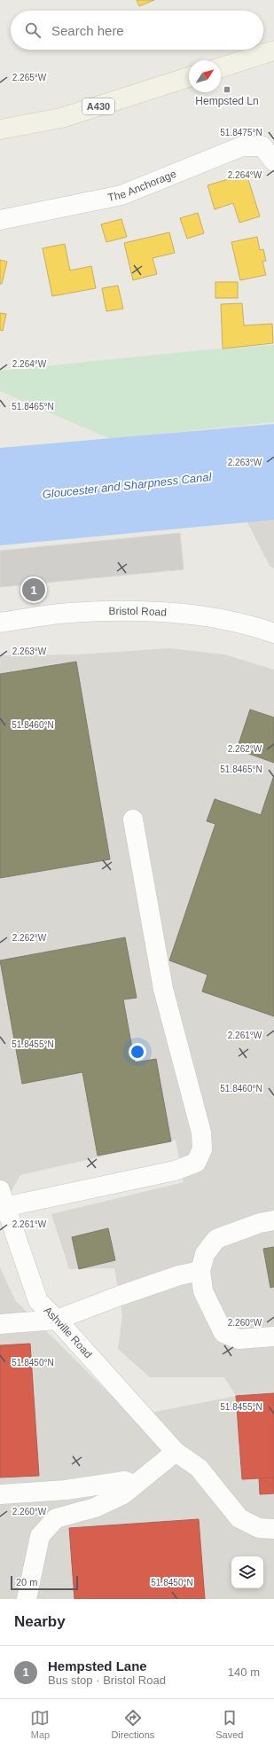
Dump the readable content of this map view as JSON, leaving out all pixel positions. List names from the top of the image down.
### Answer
{
  "streets": {
    "main road": ["A430"],
    "street": ["The Anchorage", "Bristol Road", "Ashville Road"]
  },
  "water": ["Gloucester and Sharpness Canal"],
  "places": {
    "transit": ["Hempsted Ln"]
  },
  "scale_bar": "20 m",
  "north": "top right",
  "page": {
    "search": "Search here",
    "pins": "1",
    "scale": "20 m",
    "heading": "Nearby",
    "list": [
      {
        "mark": "1",
        "name": "Hempsted Lane",
        "note": "Bus stop · Bristol Road",
        "value": "140 m"
      }
    ],
    "nav": ["Map", "Directions", "Saved"]
  },
  "coordinates": [
    "2.265°W",
    "51.8475°N",
    "2.264°W",
    "51.8465°N",
    "2.263°W",
    "51.8460°N",
    "2.262°W",
    "2.261°W",
    "51.8455°N",
    "2.260°W",
    "51.8450°N"
  ]
}
